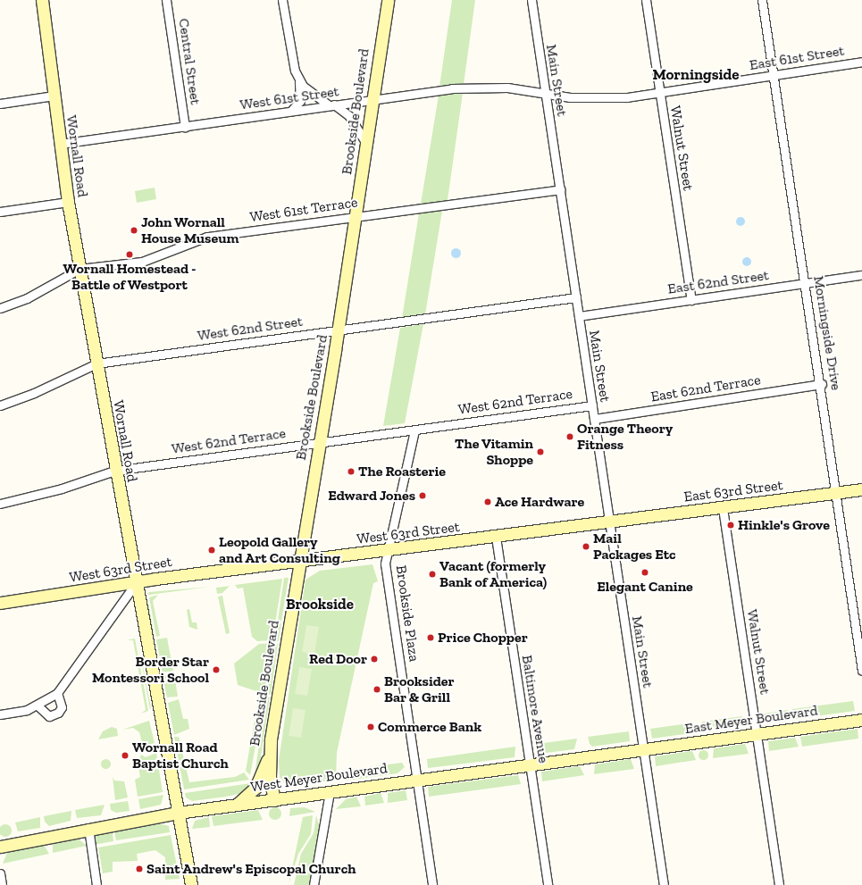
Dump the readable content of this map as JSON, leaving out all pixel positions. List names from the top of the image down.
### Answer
{
  "streets": {
    "main road": [
      "Brookside Boulevard",
      "Wornall Road",
      "East 63rd Street",
      "West 63rd Street",
      "East Meyer Boulevard",
      "West Meyer Boulevard"
    ],
    "street": [
      "East 61st Street",
      "Central Street",
      "Main Street",
      "West 61st Street",
      "Walnut Street",
      "West 61st Terrace",
      "East 62nd Street",
      "West 62nd Street",
      "Morningside Drive",
      "East 62nd Terrace",
      "West 62nd Terrace",
      "Brookside Plaza",
      "Baltimore Avenue"
    ]
  },
  "crossings": [
    ["East 61st Street", "Main Street"],
    ["East 61st Street", "West 61st Street"],
    ["East 61st Street", "Walnut Street"],
    ["East 61st Street", "Morningside Drive"],
    ["Central Street", "West 61st Street"],
    ["Main Street", "West 61st Street"],
    ["Main Street", "West 61st Terrace"],
    ["Main Street", "East 62nd Street"],
    ["Main Street", "West 62nd Street"],
    ["Main Street", "East 62nd Terrace"],
    ["Main Street", "West 62nd Terrace"],
    ["Main Street", "East 63rd Street"],
    ["Main Street", "West 63rd Street"],
    ["Main Street", "East Meyer Boulevard"],
    ["Main Street", "West Meyer Boulevard"],
    ["West 61st Street", "Brookside Boulevard"],
    ["West 61st Street", "Wornall Road"],
    ["Brookside Boulevard", "West 61st Terrace"],
    ["Brookside Boulevard", "West 62nd Street"],
    ["Brookside Boulevard", "West 62nd Terrace"],
    ["Brookside Boulevard", "West 63rd Street"],
    ["Brookside Boulevard", "West Meyer Boulevard"],
    ["Walnut Street", "East 62nd Street"],
    ["Walnut Street", "East 63rd Street"],
    ["Walnut Street", "East Meyer Boulevard"],
    ["Wornall Road", "West 61st Terrace"],
    ["Wornall Road", "West 62nd Street"],
    ["Wornall Road", "West 62nd Terrace"],
    ["Wornall Road", "West 63rd Street"],
    ["Wornall Road", "West Meyer Boulevard"],
    ["East 62nd Street", "Morningside Drive"],
    ["Morningside Drive", "East 62nd Terrace"],
    ["Morningside Drive", "East 63rd Street"],
    ["West 62nd Terrace", "Brookside Plaza"],
    ["East 63rd Street", "West 63rd Street"],
    ["West 63rd Street", "Brookside Plaza"],
    ["West 63rd Street", "Baltimore Avenue"],
    ["Brookside Plaza", "West Meyer Boulevard"],
    ["Baltimore Avenue", "West Meyer Boulevard"],
    ["East Meyer Boulevard", "West Meyer Boulevard"]
  ],
  "districts": ["Morningside", "Brookside"],
  "places": [
    "John Wornall House Museum",
    "Wornall Homestead - Battle of Westport",
    "Orange Theory Fitness",
    "The Vitamin Shoppe",
    "The Roasterie",
    "Edward Jones",
    "Ace Hardware",
    "Hinkle's Grove",
    "Mail Packages Etc",
    "Leopold Gallery and Art Consulting",
    "Elegant Canine",
    "Vacant (formerly Bank of America)",
    "Price Chopper",
    "Red Door",
    "Border Star Montessori School",
    "Brooksider Bar & Grill",
    "Commerce Bank",
    "Wornall Road Baptist Church",
    "Saint Andrew's Episcopal Church"
  ]
}
